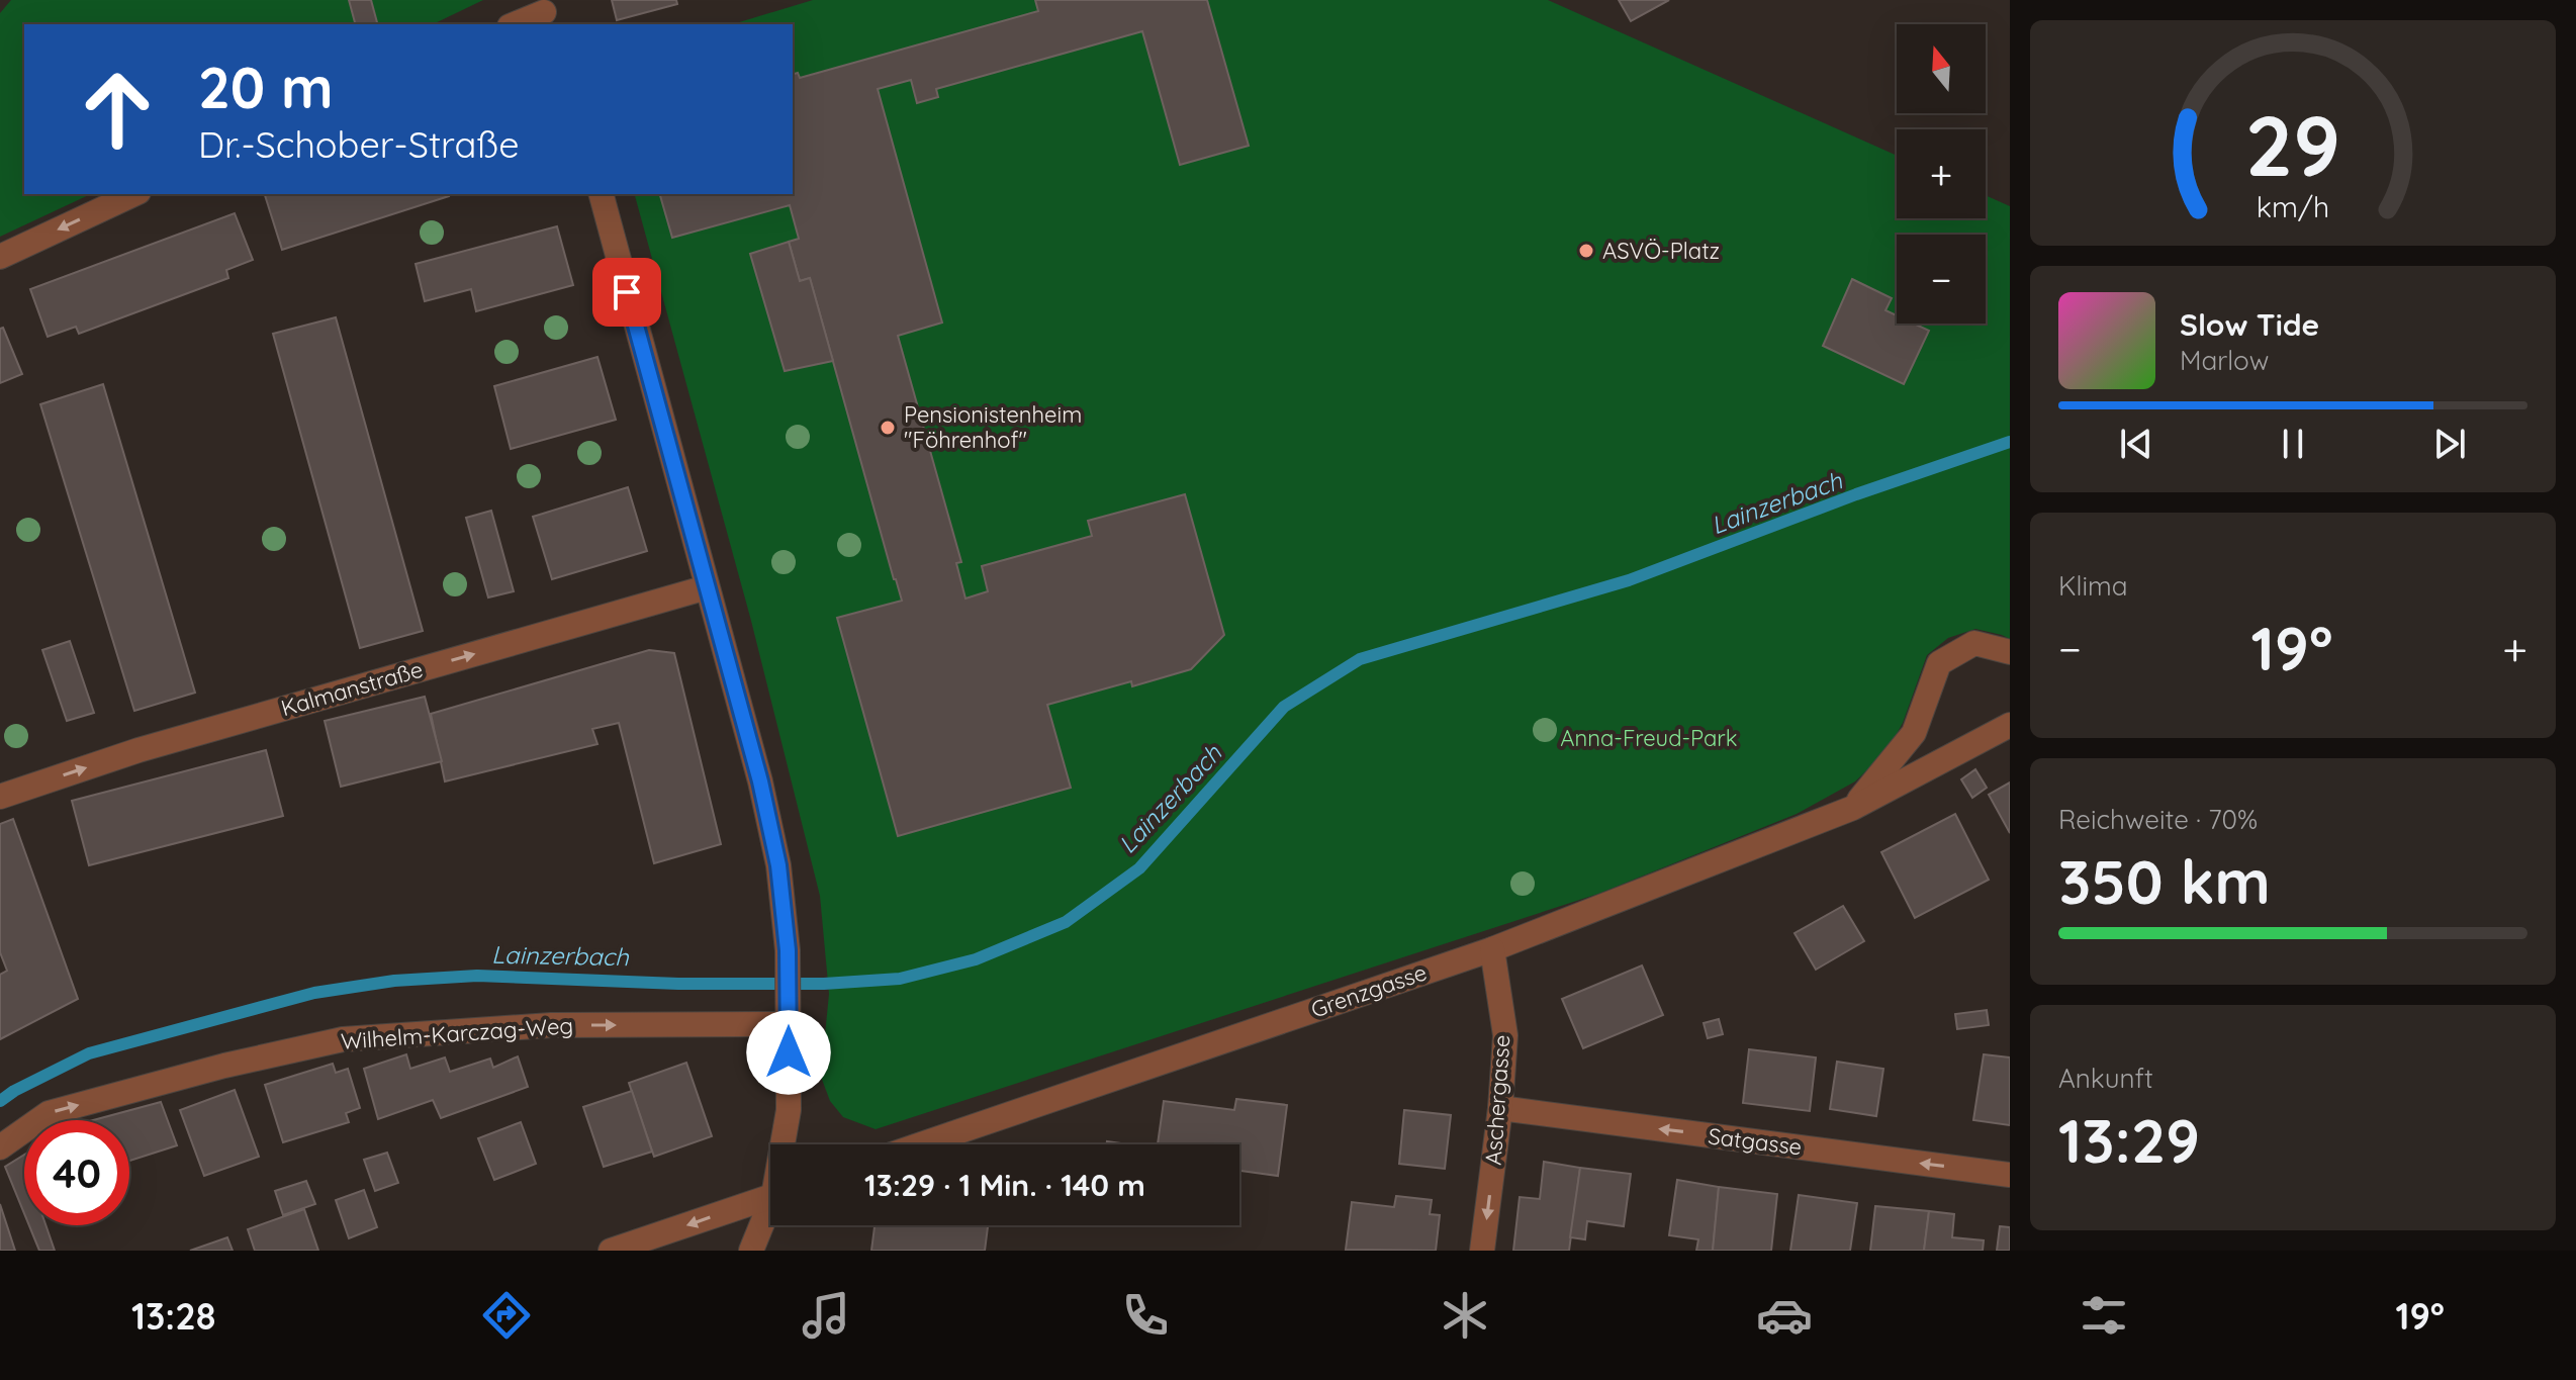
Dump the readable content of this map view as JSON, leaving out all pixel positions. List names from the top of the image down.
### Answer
{
  "streets": {
    "street": [
      "Kalmanstraße",
      "Grenzgasse",
      "Wilhelm-Karczag-Weg",
      "Aschergasse",
      "Satgasse"
    ]
  },
  "crossings": [
    ["Grenzgasse", "Aschergasse"],
    ["Aschergasse", "Satgasse"]
  ],
  "one_way": [
    "Kalmanstraße",
    "Wilhelm-Karczag-Weg",
    "Aschergasse",
    "Satgasse"
  ],
  "water": ["Lainzerbach"],
  "parks": ["Anna-Freud-Park"],
  "places": ["ASVÖ-Platz", "Pensionistenheim \"Föhrenhof\""],
  "north": "top",
  "page": {
    "map_buttons": ["+", "−"],
    "turn": ["20 m", "Dr.-Schober-Straße"],
    "song": ["Slow Tide", "Marlow"],
    "tile": [
      "Klima",
      ["Reichweite · 70%", "350 km"],
      ["Ankunft", "13:29"]
    ],
    "heat": ["−", "19°", "+"],
    "limit": "40",
    "trip": "13:29 · 1 Min. · 140 m",
    "tabs": ["13:28", "19°"],
    "gauge": ["29", "km/h"]
  }
}
